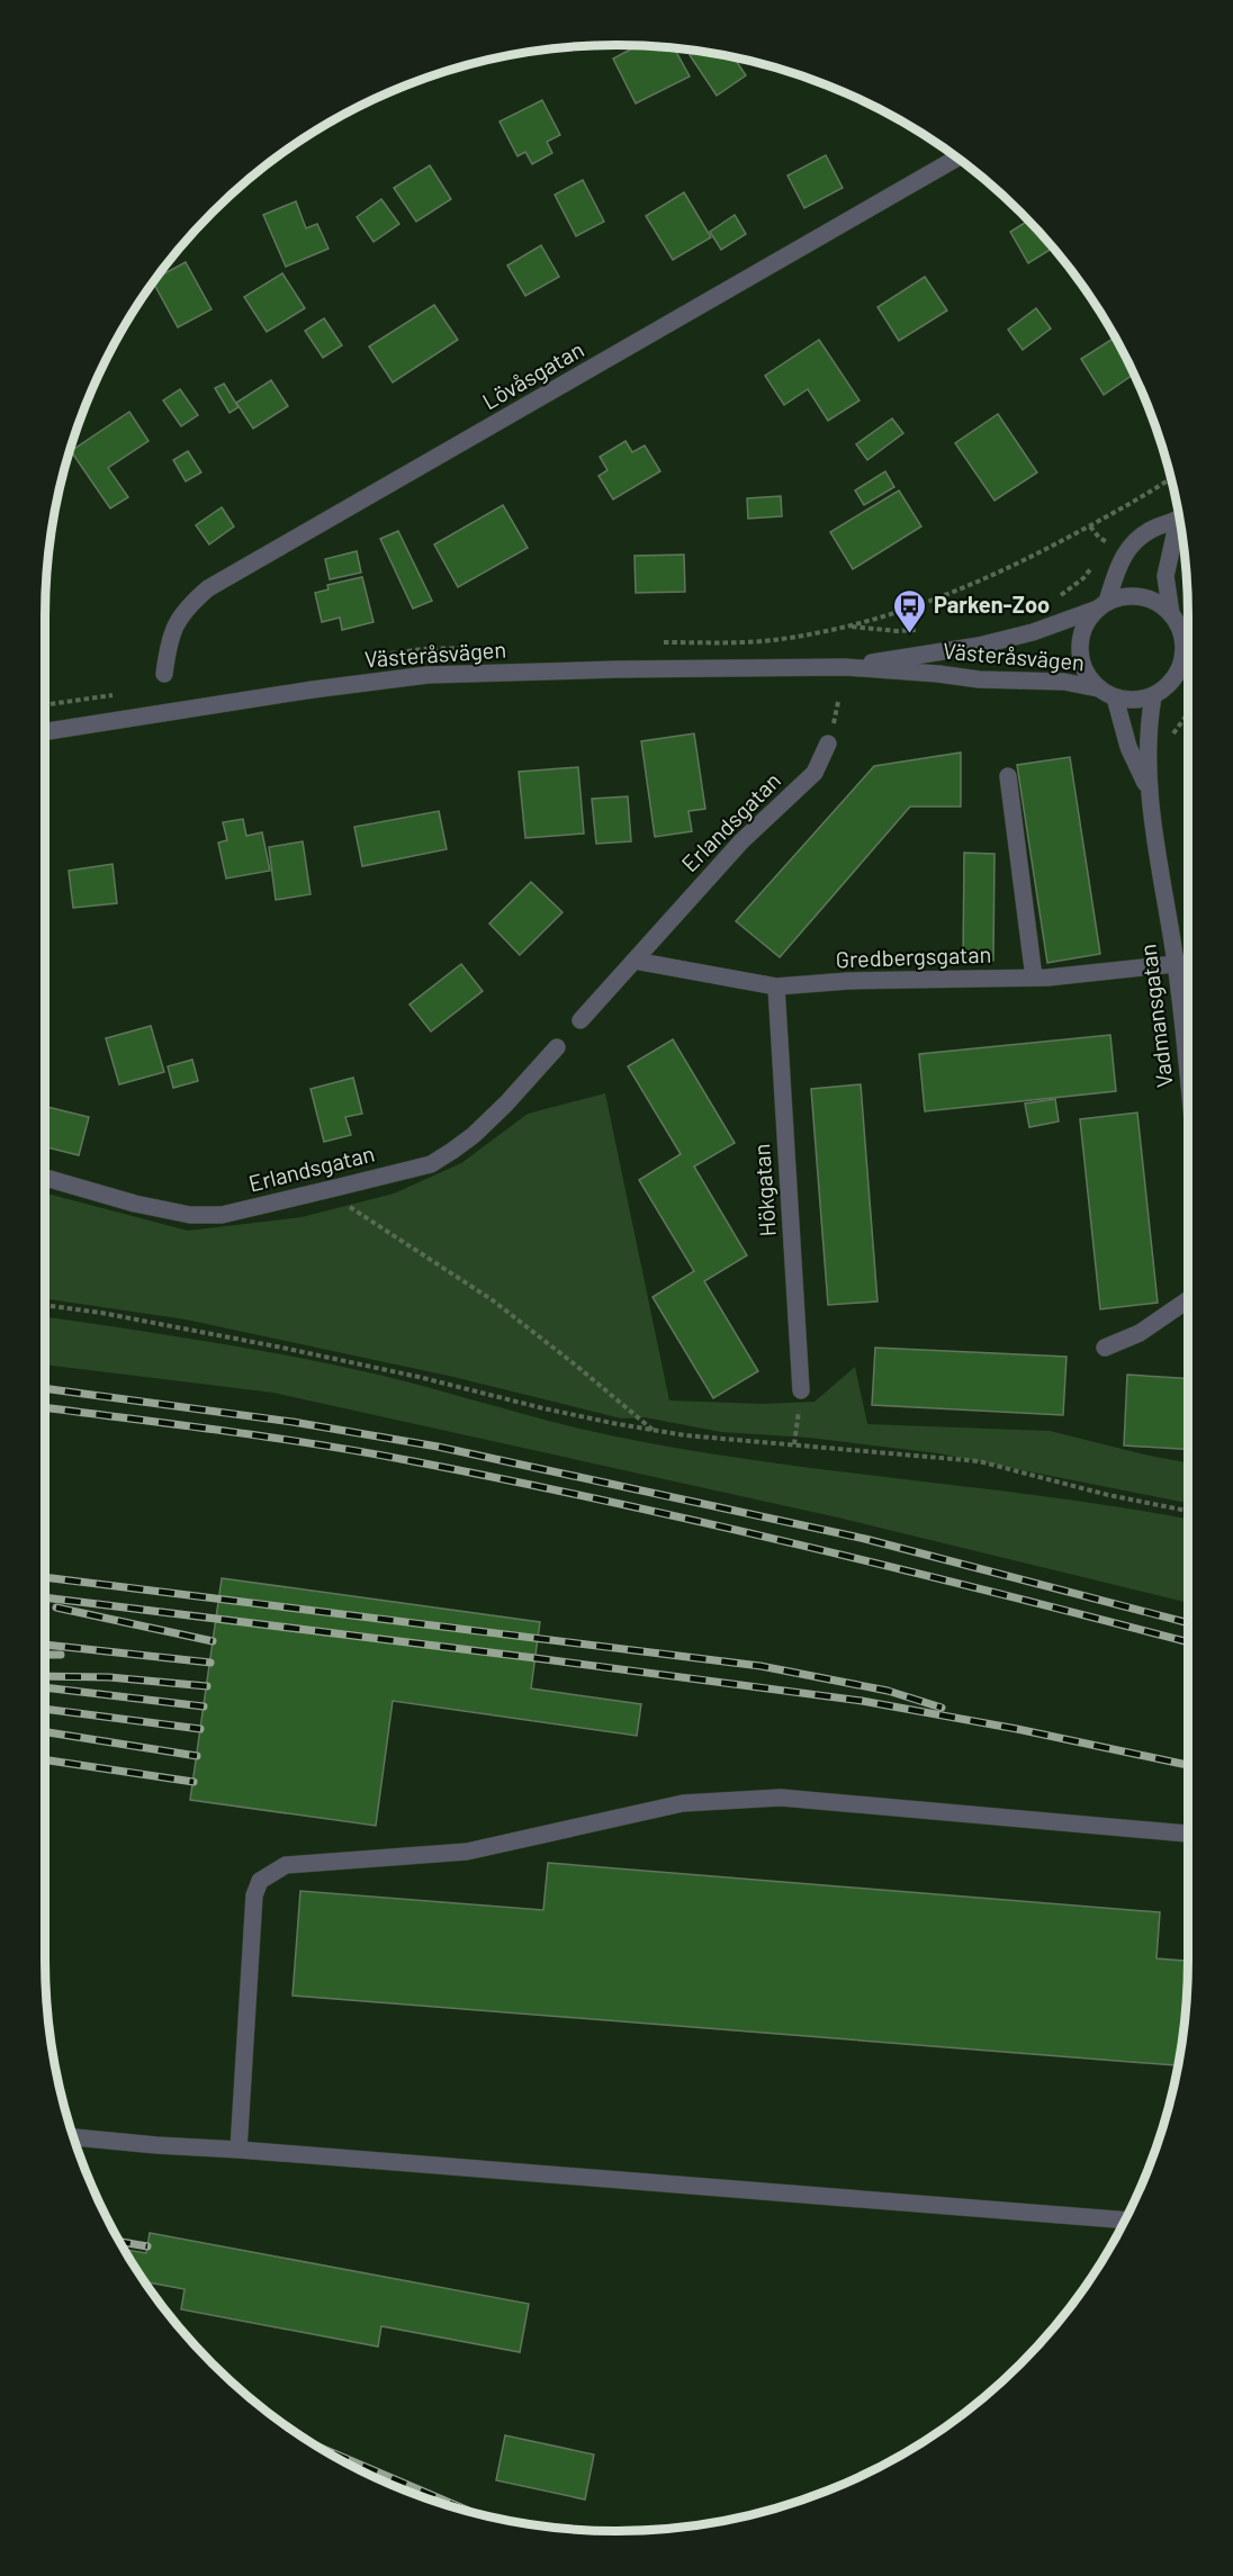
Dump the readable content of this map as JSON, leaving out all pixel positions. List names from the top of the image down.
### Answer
{
  "streets": {
    "street": [
      "Lövåsgatan",
      "Västeråsvägen",
      "Erlandsgatan",
      "Gredbergsgatan",
      "Vadmansgatan",
      "Hökgatan"
    ]
  },
  "crossings": [
    ["Västeråsvägen", "Vadmansgatan"],
    ["Erlandsgatan", "Gredbergsgatan"],
    ["Gredbergsgatan", "Vadmansgatan"],
    ["Gredbergsgatan", "Hökgatan"]
  ],
  "places": {
    "bus stop": ["Parken-Zoo"]
  }
}
